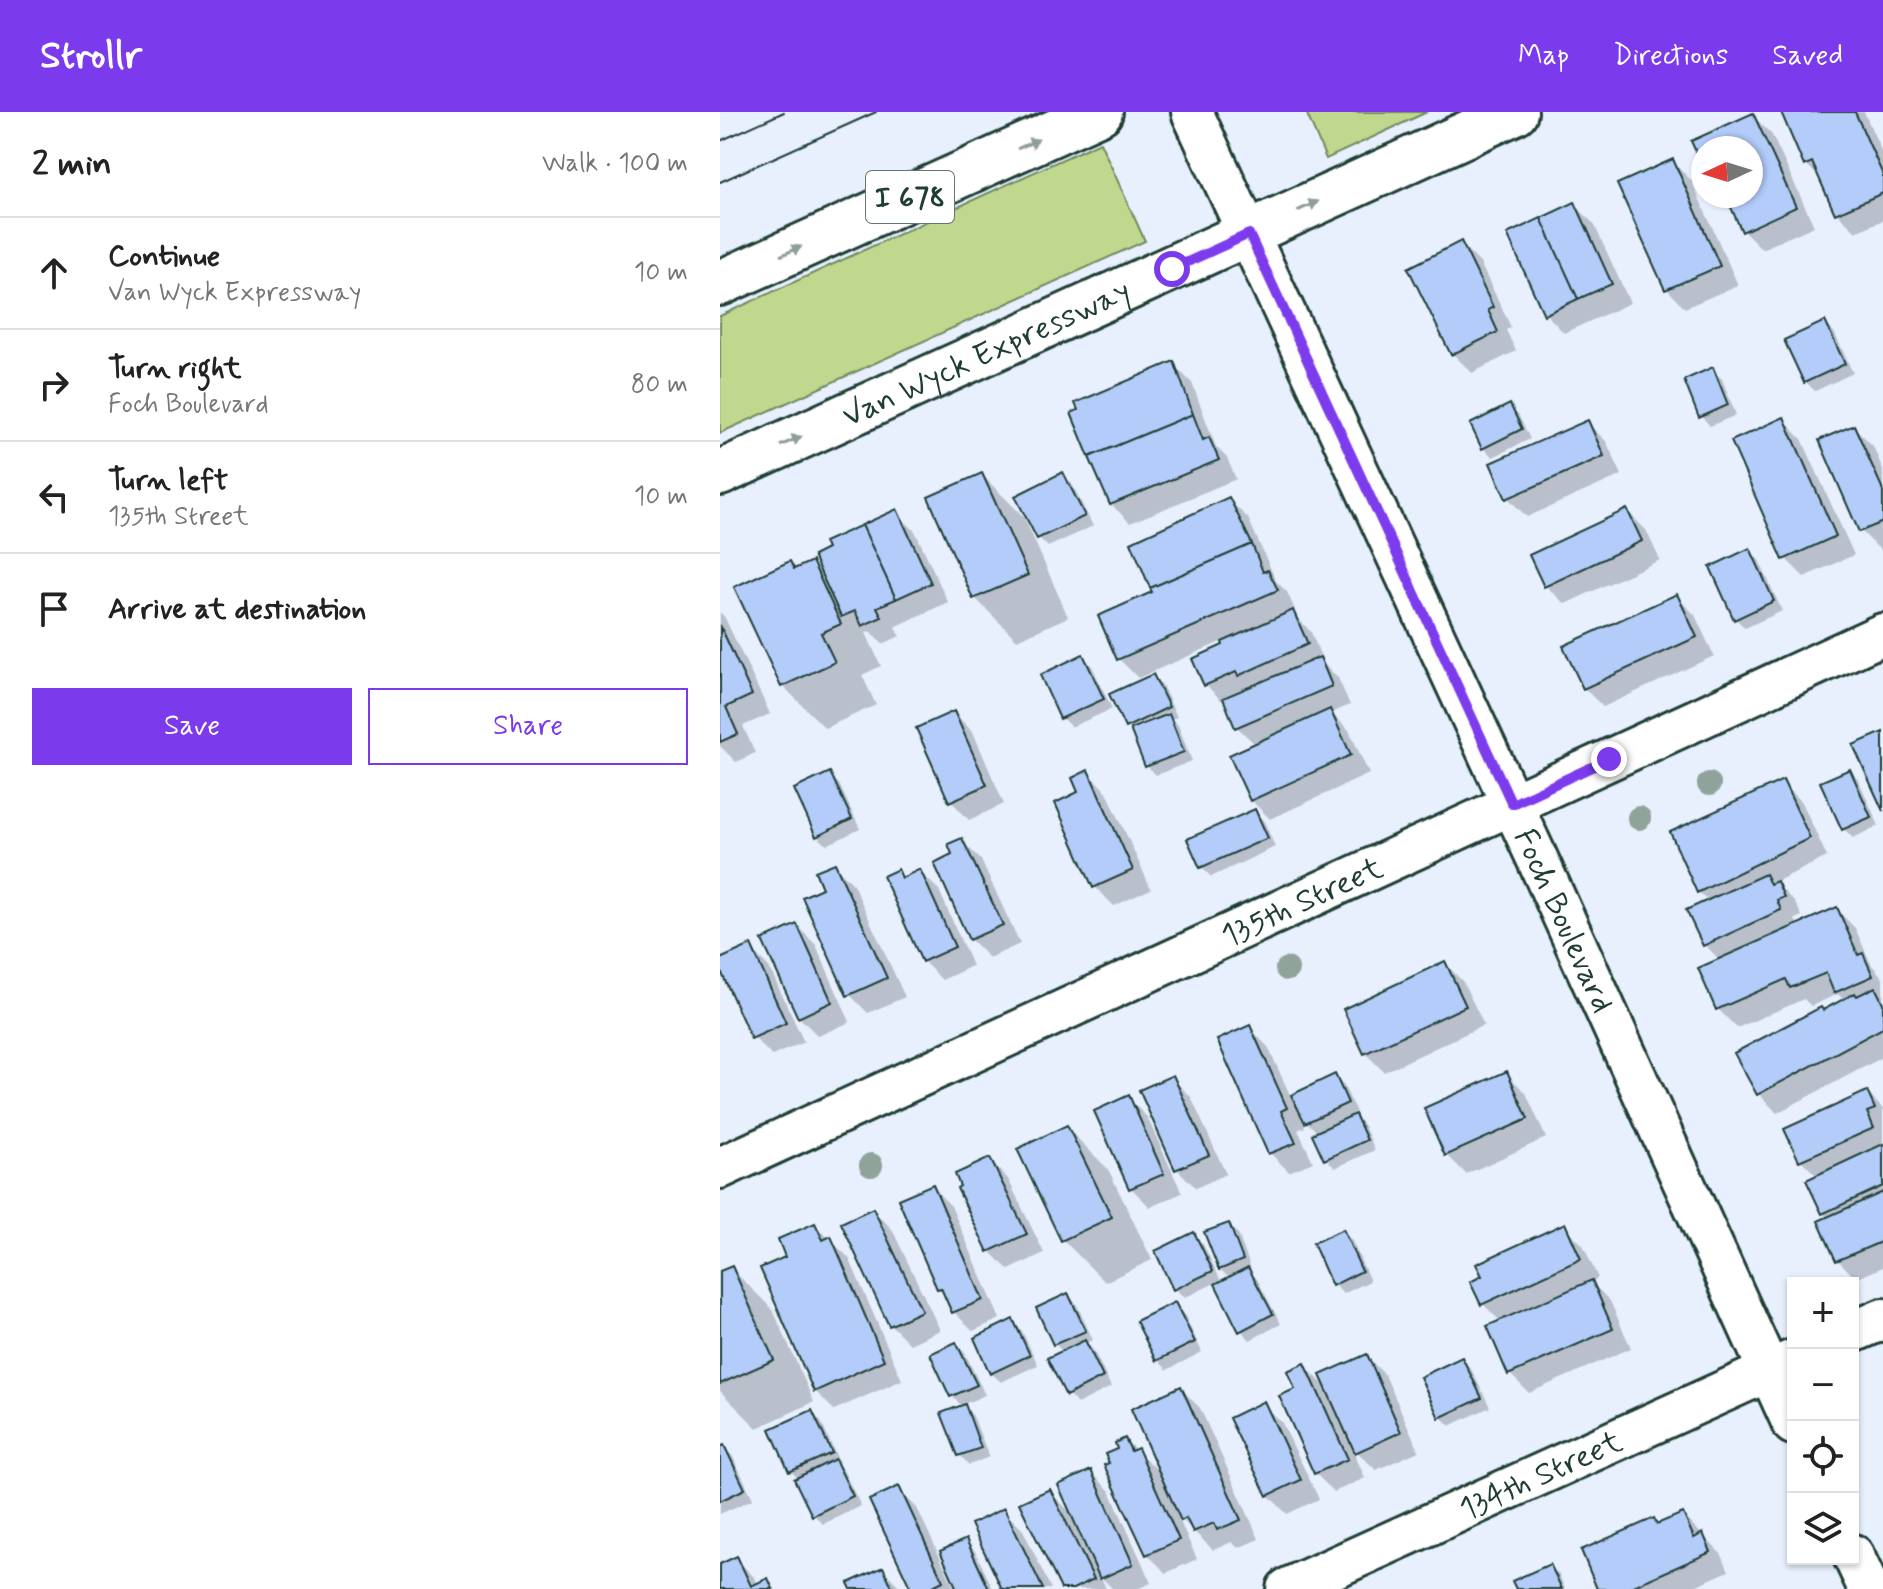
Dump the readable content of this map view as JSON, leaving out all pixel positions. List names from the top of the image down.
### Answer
{
  "streets": {
    "main road": ["I 678", "Van Wyck Expressway"],
    "street": ["135th Street", "Foch Boulevard", "134th Street"]
  },
  "crossings": [
    ["Van Wyck Expressway", "Foch Boulevard"],
    ["135th Street", "Foch Boulevard"],
    ["Foch Boulevard", "134th Street"]
  ],
  "north": "left",
  "page": {
    "header": "Strollr",
    "nav": ["Map", "Directions", "Saved"],
    "heading": ["2 min", "Walk · 100 m"],
    "list": [
      ["Continue", "Van Wyck Expressway", "10 m"],
      ["Turn right", "Foch Boulevard", "80 m"],
      ["Turn left", "135th Street", "10 m"],
      "Arrive at destination"
    ],
    "buttons": ["Save", "Share"],
    "map_buttons": ["+", "−"]
  }
}
